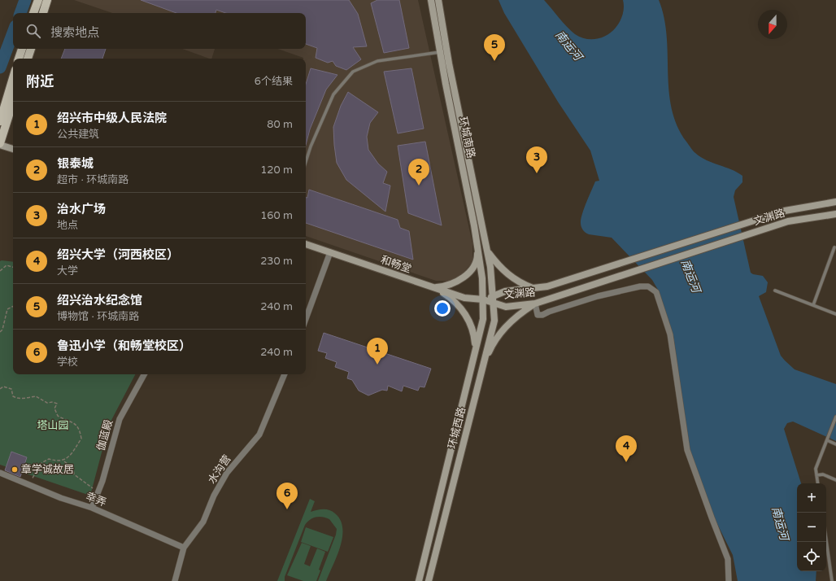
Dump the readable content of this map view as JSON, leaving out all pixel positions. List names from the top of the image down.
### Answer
{
  "streets": {
    "main road": [
      "环城南路",
      "文渊路",
      "和畅堂",
      "环城西路"
    ],
    "street": ["伽蓝殿", "水沟营", "幸弄"]
  },
  "crossings": [
    ["环城南路", "环城西路"],
    ["文渊路", "和畅堂"],
    ["文渊路", "环城西路"],
    ["和畅堂", "环城西路"],
    ["伽蓝殿", "幸弄"],
    ["水沟营", "幸弄"]
  ],
  "water": ["南运河"],
  "parks": ["塔山园"],
  "places": ["章学诚故居"],
  "north": "bottom",
  "page": {
    "search": "搜索地点",
    "pins": [
      "5",
      "3",
      "2",
      "1",
      "4",
      "6"
    ],
    "heading": ["附近", "6个结果"],
    "list": [
      {
        "mark": "1",
        "name": "绍兴市中级人民法院",
        "note": "公共建筑",
        "value": "80 m"
      },
      {
        "mark": "2",
        "name": "银泰城",
        "note": "超市 · 环城南路",
        "value": "120 m"
      },
      {
        "mark": "3",
        "name": "治水广场",
        "note": "地点",
        "value": "160 m"
      },
      {
        "mark": "4",
        "name": "绍兴大学（河西校区）",
        "note": "大学",
        "value": "230 m"
      },
      {
        "mark": "5",
        "name": "绍兴治水纪念馆",
        "note": "博物馆 · 环城南路",
        "value": "240 m"
      },
      {
        "mark": "6",
        "name": "鲁迅小学（和畅堂校区）",
        "note": "学校",
        "value": "240 m"
      }
    ],
    "map_buttons": ["+", "−"]
  }
}
